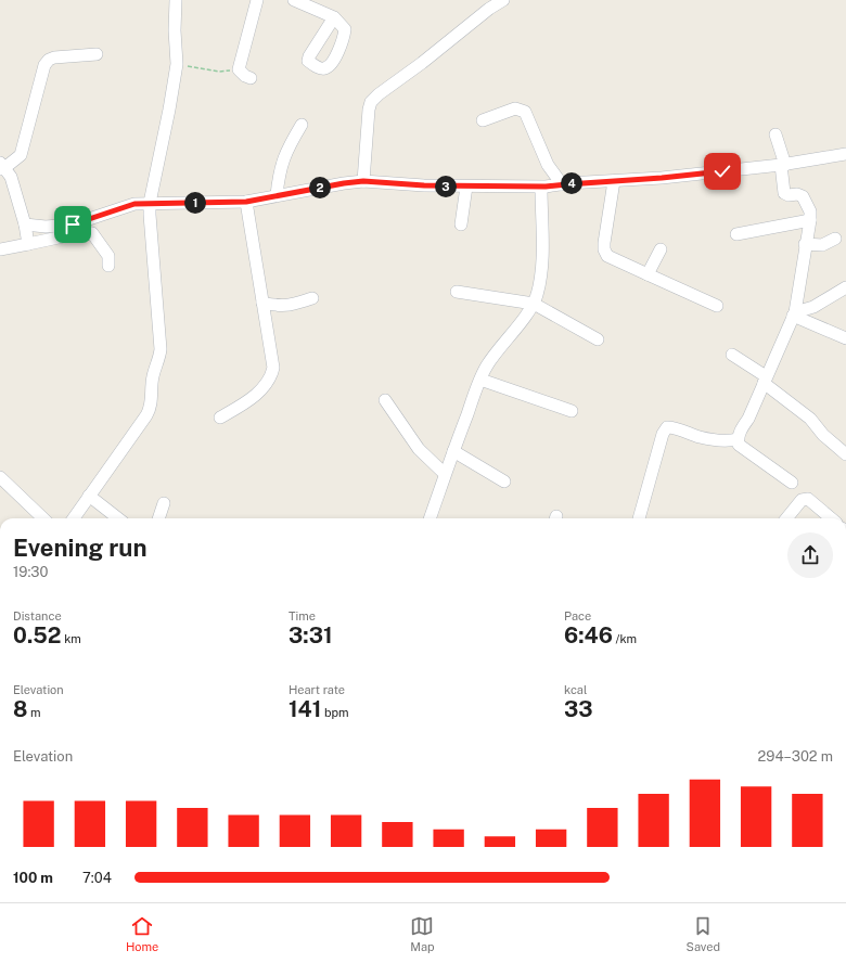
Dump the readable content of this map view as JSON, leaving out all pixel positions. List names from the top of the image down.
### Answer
{
  "page": {
    "pins": [
      "4",
      "3",
      "2",
      "1"
    ],
    "heading": ["Evening run", "19:30"],
    "stats": [
      ["Distance", "0.52 km"],
      ["Time", "3:31"],
      ["Pace", "6:46 /km"],
      ["Elevation", "8 m"],
      ["Heart rate", "141 bpm"],
      ["kcal", "33"]
    ],
    "chart": ["Elevation", "294–302 m"],
    "list": [
      {
        "name": "100 m",
        "note": "7:04"
      }
    ],
    "tabs": ["Home", "Map", "Saved"]
  }
}
